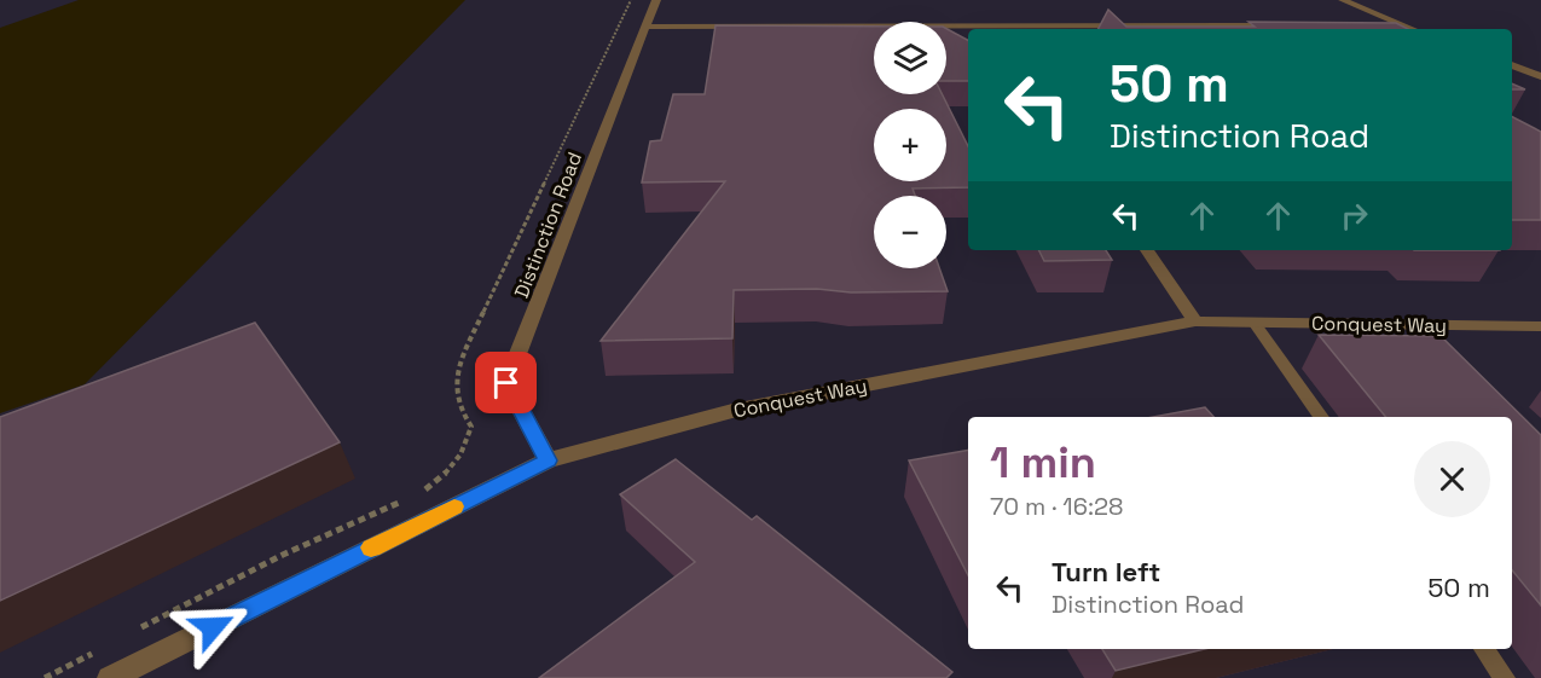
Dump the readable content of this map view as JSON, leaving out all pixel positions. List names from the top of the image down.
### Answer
{
  "streets": {
    "street": ["Distinction Road", "Conquest Way"]
  },
  "crossings": [
    ["Distinction Road", "Conquest Way"]
  ],
  "page": {
    "map_buttons": ["+", "−"],
    "turn": ["50 m", "Distinction Road"],
    "heading": ["1 min", "70 m · 16:28"],
    "list": [
      {
        "name": "Turn left",
        "note": "Distinction Road",
        "value": "50 m"
      }
    ]
  }
}
